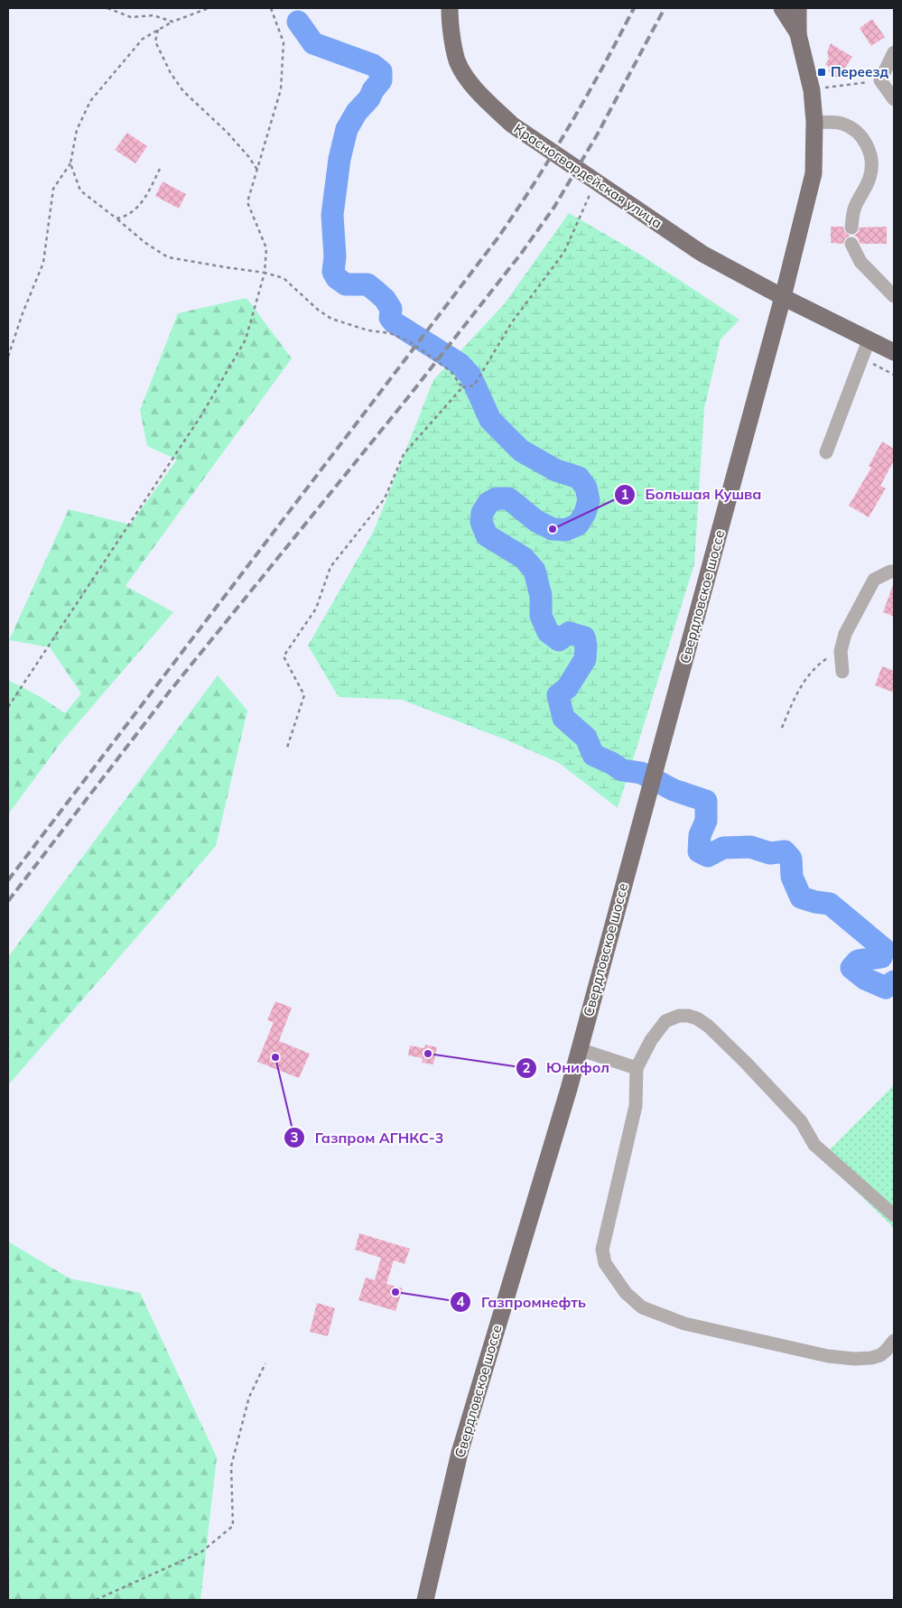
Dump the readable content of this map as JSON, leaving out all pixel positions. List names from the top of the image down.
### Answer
{
  "streets": {
    "main road": ["Красногвардейская улица", "Свердловское шоссе"]
  },
  "crossings": [
    ["Красногвардейская улица", "Свердловское шоссе"]
  ],
  "places": {
    "transit": ["Переезд"],
    "other": [
      "Большая Кушва",
      "Юнифол",
      "Газпром АГНКС-3",
      "Газпромнефть"
    ]
  }
}
